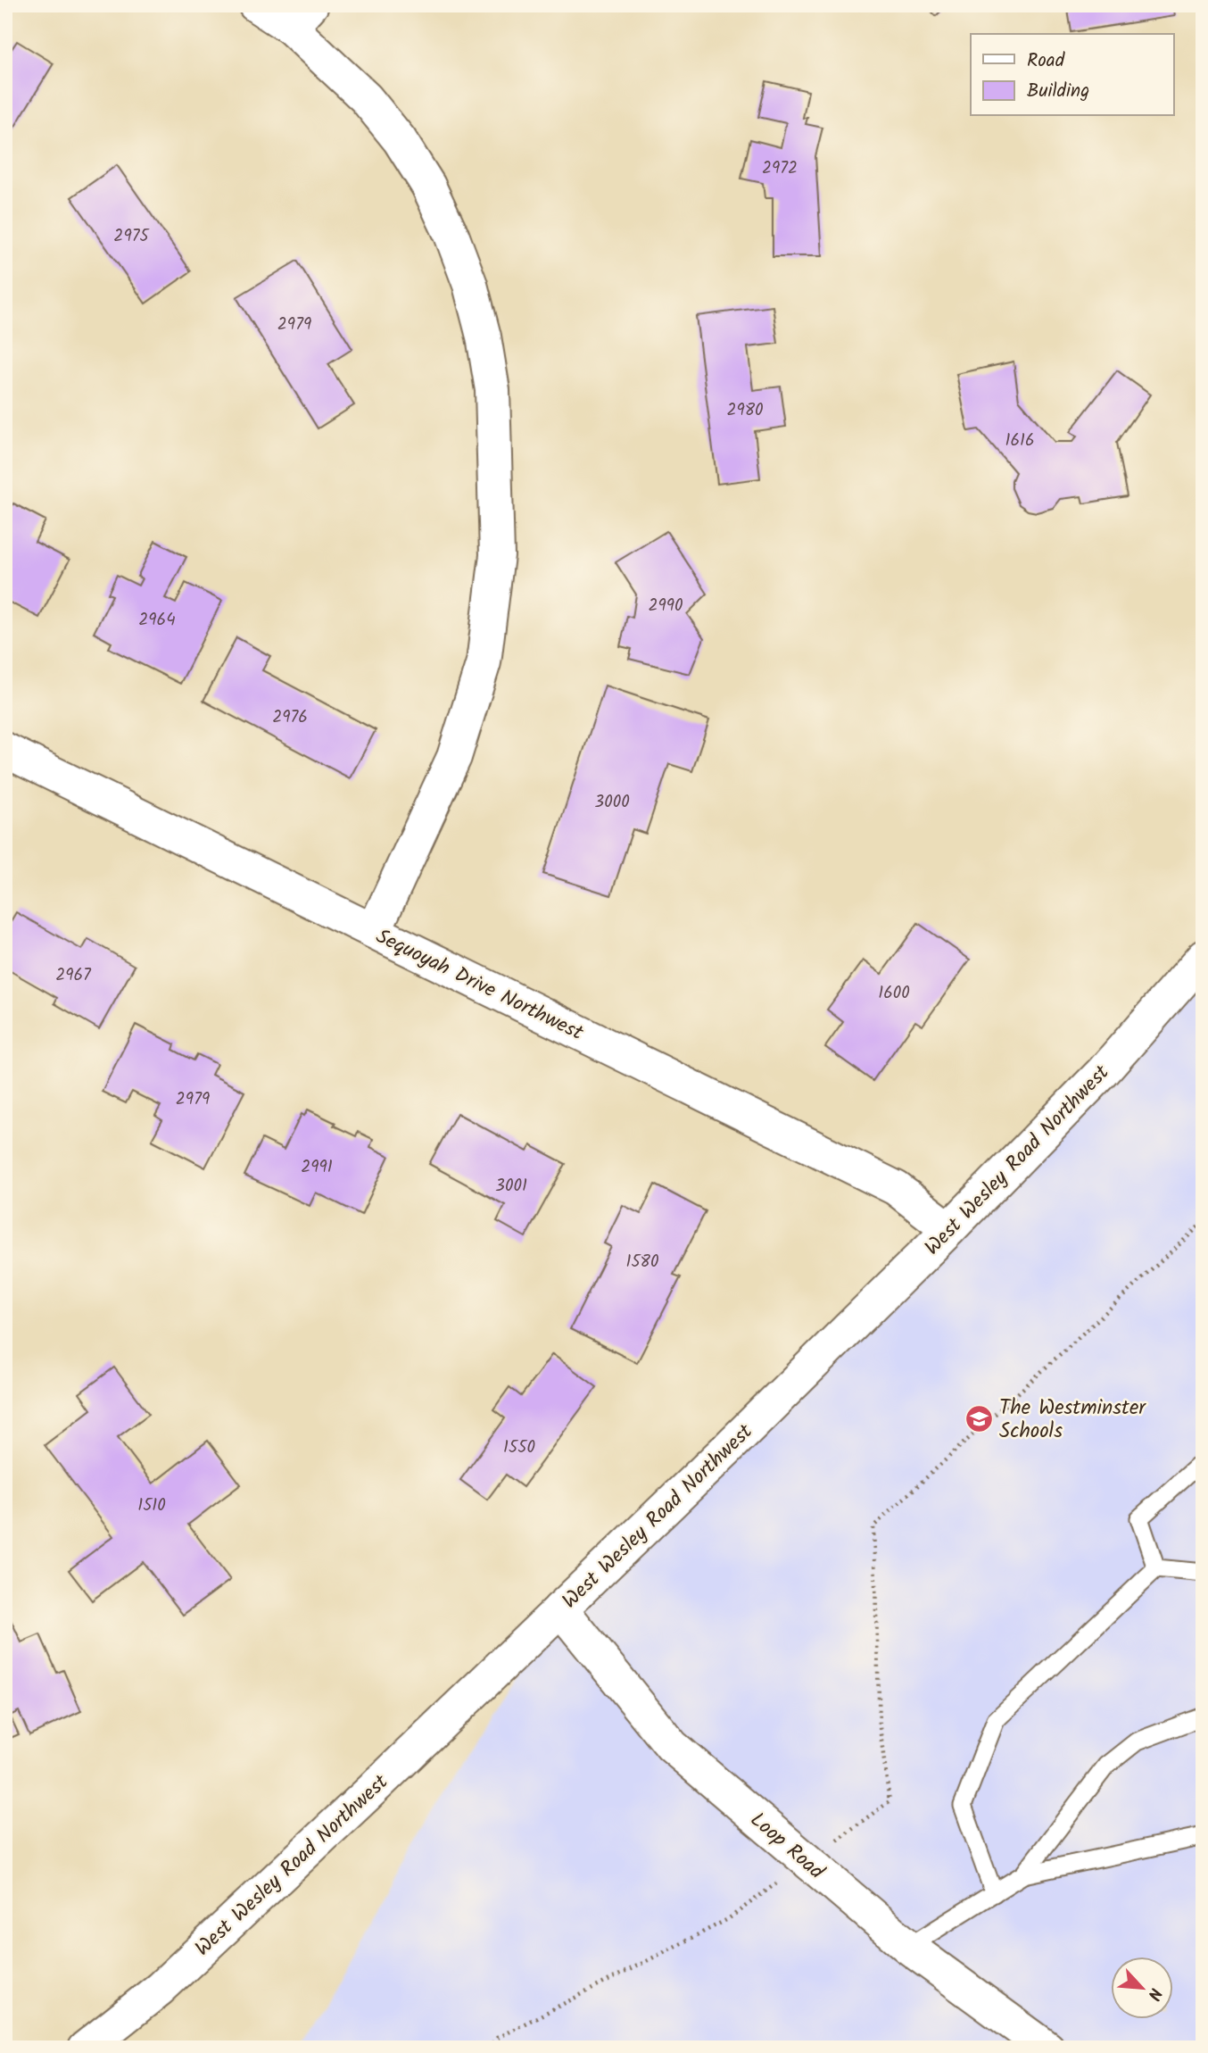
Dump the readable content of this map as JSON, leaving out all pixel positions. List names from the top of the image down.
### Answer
{
  "streets": {
    "street": ["Sequoyah Drive Northwest", "West Wesley Road Northwest", "Loop Road"]
  },
  "crossings": [
    ["Sequoyah Drive Northwest", "West Wesley Road Northwest"],
    ["West Wesley Road Northwest", "Loop Road"]
  ],
  "places": {
    "school or university": ["The Westminster Schools"]
  },
  "house_numbers": [
    "2972",
    "2975",
    "2979",
    "2980",
    "1616",
    "2990",
    "2964",
    "2976",
    "3000",
    "2967",
    "1600",
    "2979",
    "2991",
    "3001",
    "1580",
    "1550",
    "1510"
  ],
  "legend": ["Road", "Building"],
  "north": "bottom right"
}
